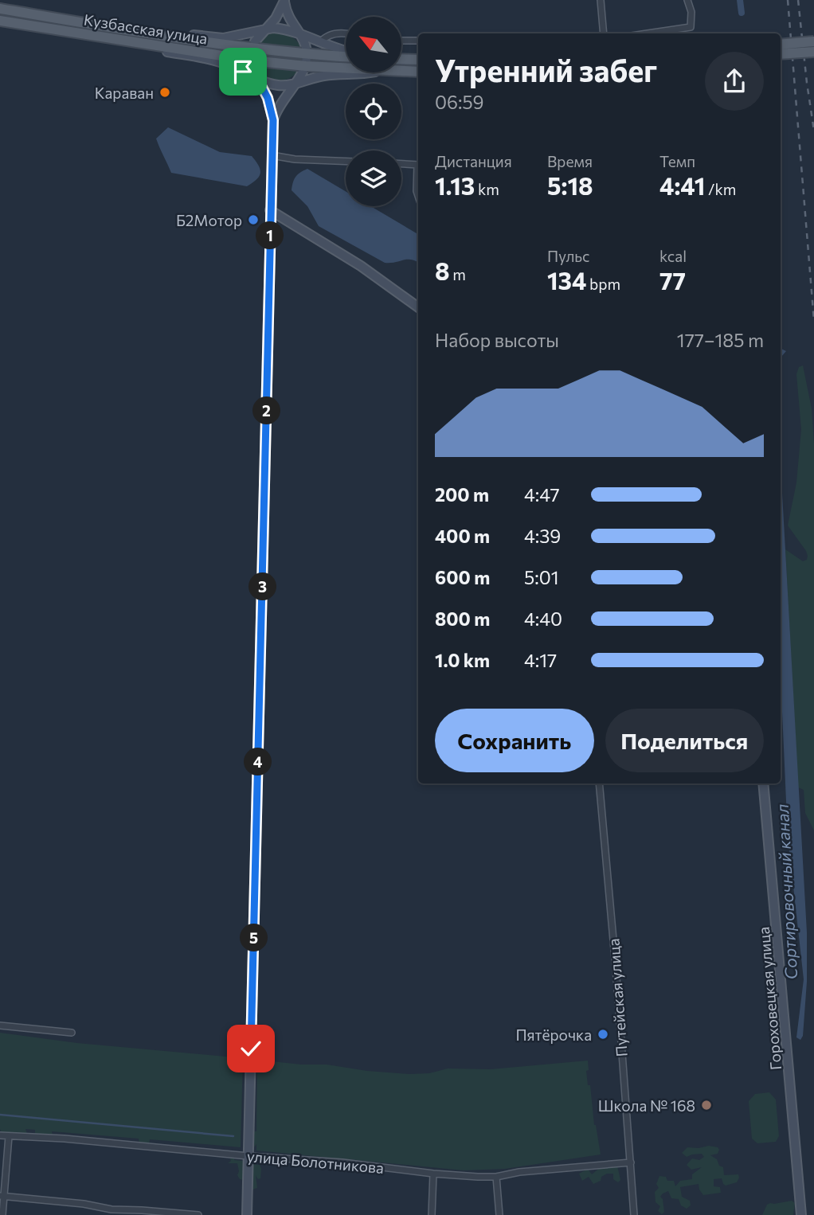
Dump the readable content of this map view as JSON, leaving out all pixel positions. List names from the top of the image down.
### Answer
{
  "streets": {
    "main road": ["Кузбасская улица"],
    "street": ["Путейская улица", "Гороховецкая улица", "улица Болотникова"]
  },
  "crossings": [
    ["Путейская улица", "улица Болотникова"]
  ],
  "water": ["Сортировочный канал"],
  "places": [
    "Караван",
    "Б2Мотор",
    "Пятёрочка",
    "Школа № 168"
  ],
  "north": "top left",
  "page": {
    "heading": ["Утренний забег", "06:59"],
    "stats": [
      ["Дистанция", "1.13 km"],
      ["Время", "5:18"],
      ["Темп", "4:41 /km"],
      ["8 m"],
      ["Пульс", "134 bpm"],
      ["kcal", "77"]
    ],
    "pins": [
      "1",
      "2",
      "3",
      "4",
      "5"
    ],
    "chart": ["Набор высоты", "177–185 m"],
    "list": [
      {
        "name": "200 m",
        "note": "4:47"
      },
      {
        "name": "400 m",
        "note": "4:39"
      },
      {
        "name": "600 m",
        "note": "5:01"
      },
      {
        "name": "800 m",
        "note": "4:40"
      },
      {
        "name": "1.0 km",
        "note": "4:17"
      }
    ],
    "buttons": ["Сохранить", "Поделиться"]
  }
}
